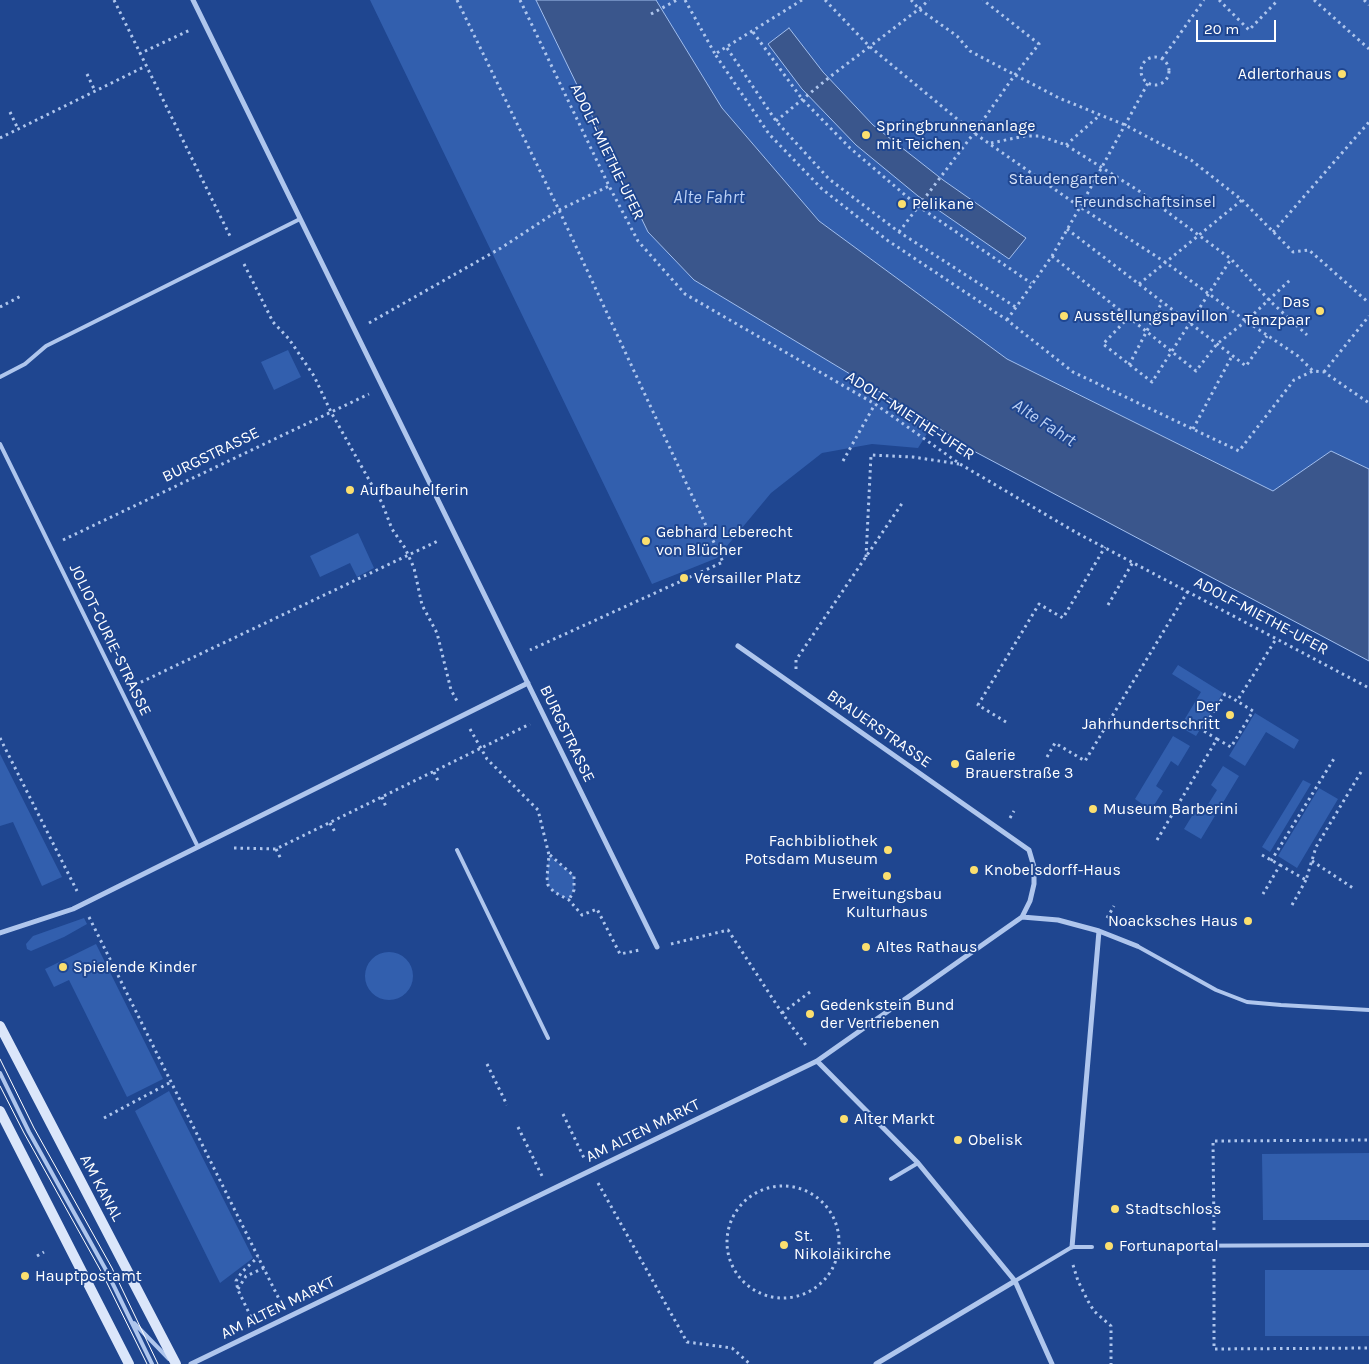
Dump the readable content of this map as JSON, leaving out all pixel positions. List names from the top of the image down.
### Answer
{
  "streets": {
    "street": [
      "BURGSTRASSE",
      "BRAUERSTRASSE",
      "AM ALTEN MARKT",
      "AM KANAL"
    ],
    "lane": ["JOLIOT-CURIE-STRASSE"],
    "path": ["ADOLF-MIETHE-UFER"]
  },
  "crossings": [
    ["BURGSTRASSE", "JOLIOT-CURIE-STRASSE"],
    ["BRAUERSTRASSE", "AM ALTEN MARKT"]
  ],
  "water": ["Alte Fahrt"],
  "parks": ["Staudengarten", "Freundschaftsinsel"],
  "places": [
    "Adlertorhaus",
    "Springbrunnenanlage mit Teichen",
    "Pelikane",
    "Das Tanzpaar",
    "Ausstellungspavillon",
    "Aufbauhelferin",
    "Gebhard Leberecht von Blücher",
    "Versailler Platz",
    "Der Jahrhundertschritt",
    "Galerie Brauerstraße 3",
    "Museum Barberini",
    "Fachbibliothek Potsdam Museum",
    "Knobelsdorff-Haus",
    "Erweitungsbau Kulturhaus",
    "Noacksches Haus",
    "Altes Rathaus",
    "Spielende Kinder",
    "Gedenkstein Bund der Vertriebenen",
    "Alter Markt",
    "Obelisk",
    "Stadtschloss",
    "St. Nikolaikirche",
    "Fortunaportal",
    "Hauptpostamt"
  ],
  "scale_bar": "20 m"
}
